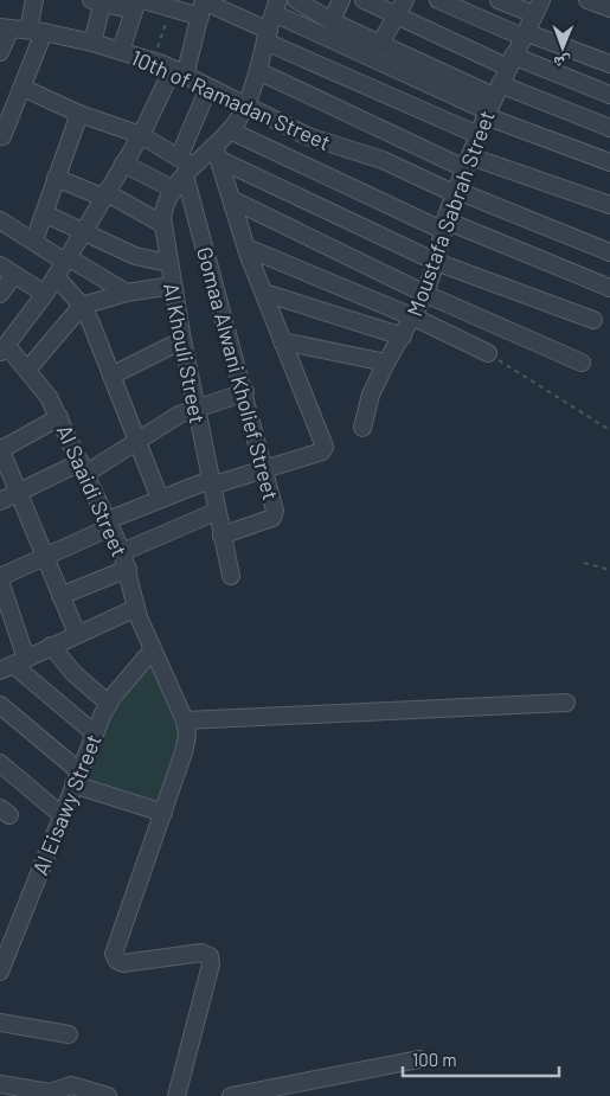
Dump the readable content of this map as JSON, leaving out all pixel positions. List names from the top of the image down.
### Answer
{
  "streets": {
    "street": [
      "10th of Ramadan Street",
      "Moustafa Sabrah Street",
      "Al Khouli Street",
      "Gomaa Alwani Kholief Street",
      "Al Saaidi Street",
      "Al Eisawy Street"
    ]
  },
  "crossings": [
    ["10th of Ramadan Street", "Moustafa Sabrah Street"],
    ["10th of Ramadan Street", "Al Khouli Street"],
    ["Al Khouli Street", "Gomaa Alwani Kholief Street"],
    ["Al Saaidi Street", "Al Eisawy Street"]
  ],
  "scale_bar": "100 m",
  "north": "bottom"
}
